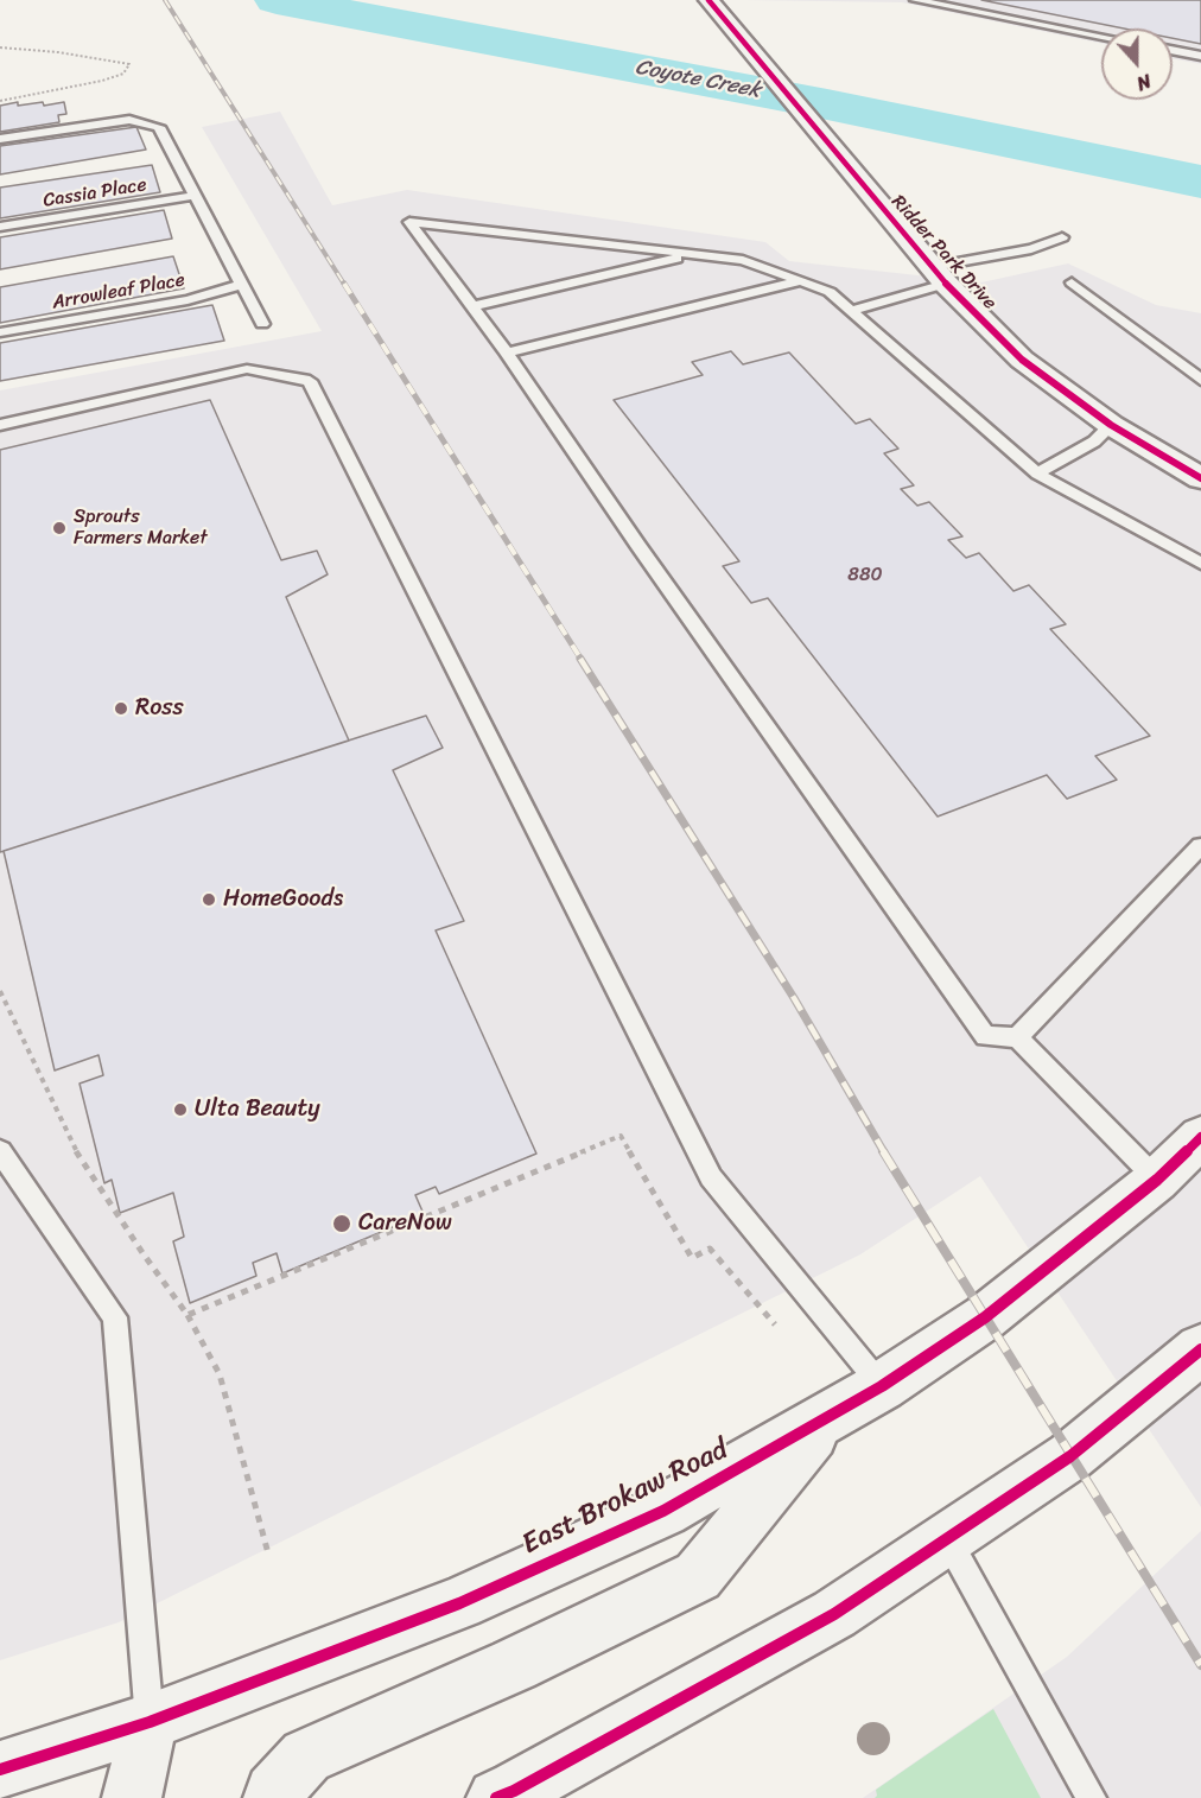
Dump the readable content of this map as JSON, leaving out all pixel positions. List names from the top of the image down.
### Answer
{
  "streets": {
    "main road": ["Ridder Park Drive", "East Brokaw Road"],
    "lane": ["Cassia Place", "Arrowleaf Place"]
  },
  "water": ["Coyote Creek"],
  "places": [
    "Sprouts Farmers Market",
    "Ross",
    "HomeGoods",
    "Ulta Beauty",
    "CareNow"
  ],
  "house_numbers": ["880"],
  "north": "bottom"
}
